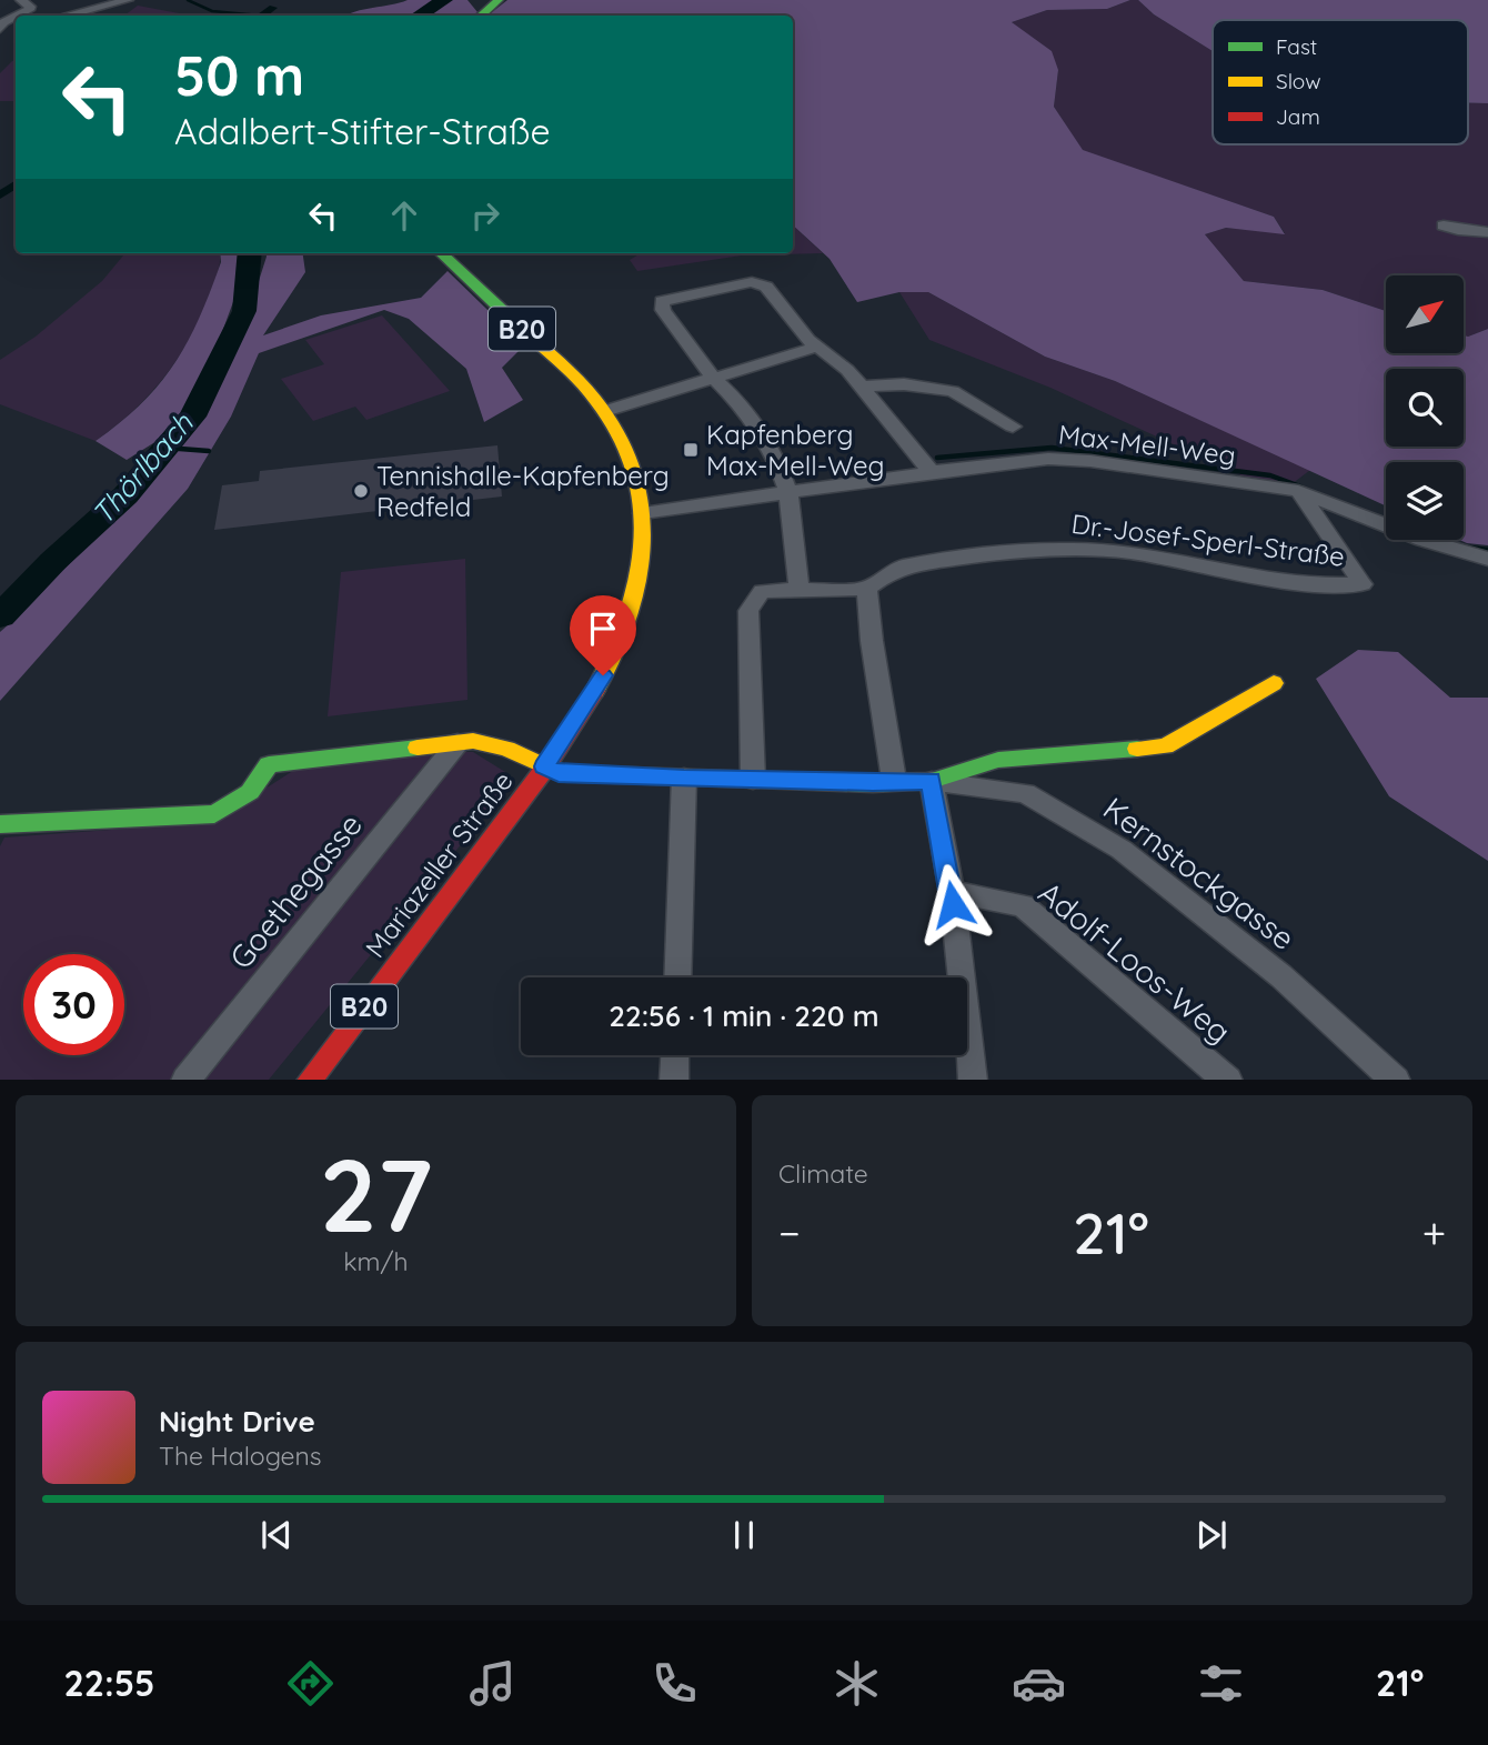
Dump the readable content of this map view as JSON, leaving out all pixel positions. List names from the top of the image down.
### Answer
{
  "streets": {
    "main road": ["B20", "Mariazeller Straße"],
    "street": [
      "Max-Mell-Weg",
      "Dr.-Josef-Sperl-Straße",
      "Kernstockgasse",
      "Goethegasse",
      "Adolf-Loos-Weg"
    ]
  },
  "crossings": [
    ["Max-Mell-Weg", "Dr.-Josef-Sperl-Straße"],
    ["Max-Mell-Weg", "Mariazeller Straße"]
  ],
  "water": ["Thörlbach"],
  "places": {
    "transit": ["Kapfenberg Max-Mell-Weg"],
    "other": ["Tennishalle-Kapfenberg Redfeld"]
  },
  "legend": ["Fast", "Slow", "Jam"],
  "north": "top right",
  "page": {
    "turn": ["50 m", "Adalbert-Stifter-Straße"],
    "limit": "30",
    "trip": "22:56 · 1 min · 220 m",
    "tile": [
      ["27", "km/h"],
      "Climate"
    ],
    "heat": ["−", "21°", "+"],
    "song": ["Night Drive", "The Halogens"],
    "tabs": ["22:55", "21°"]
  }
}
